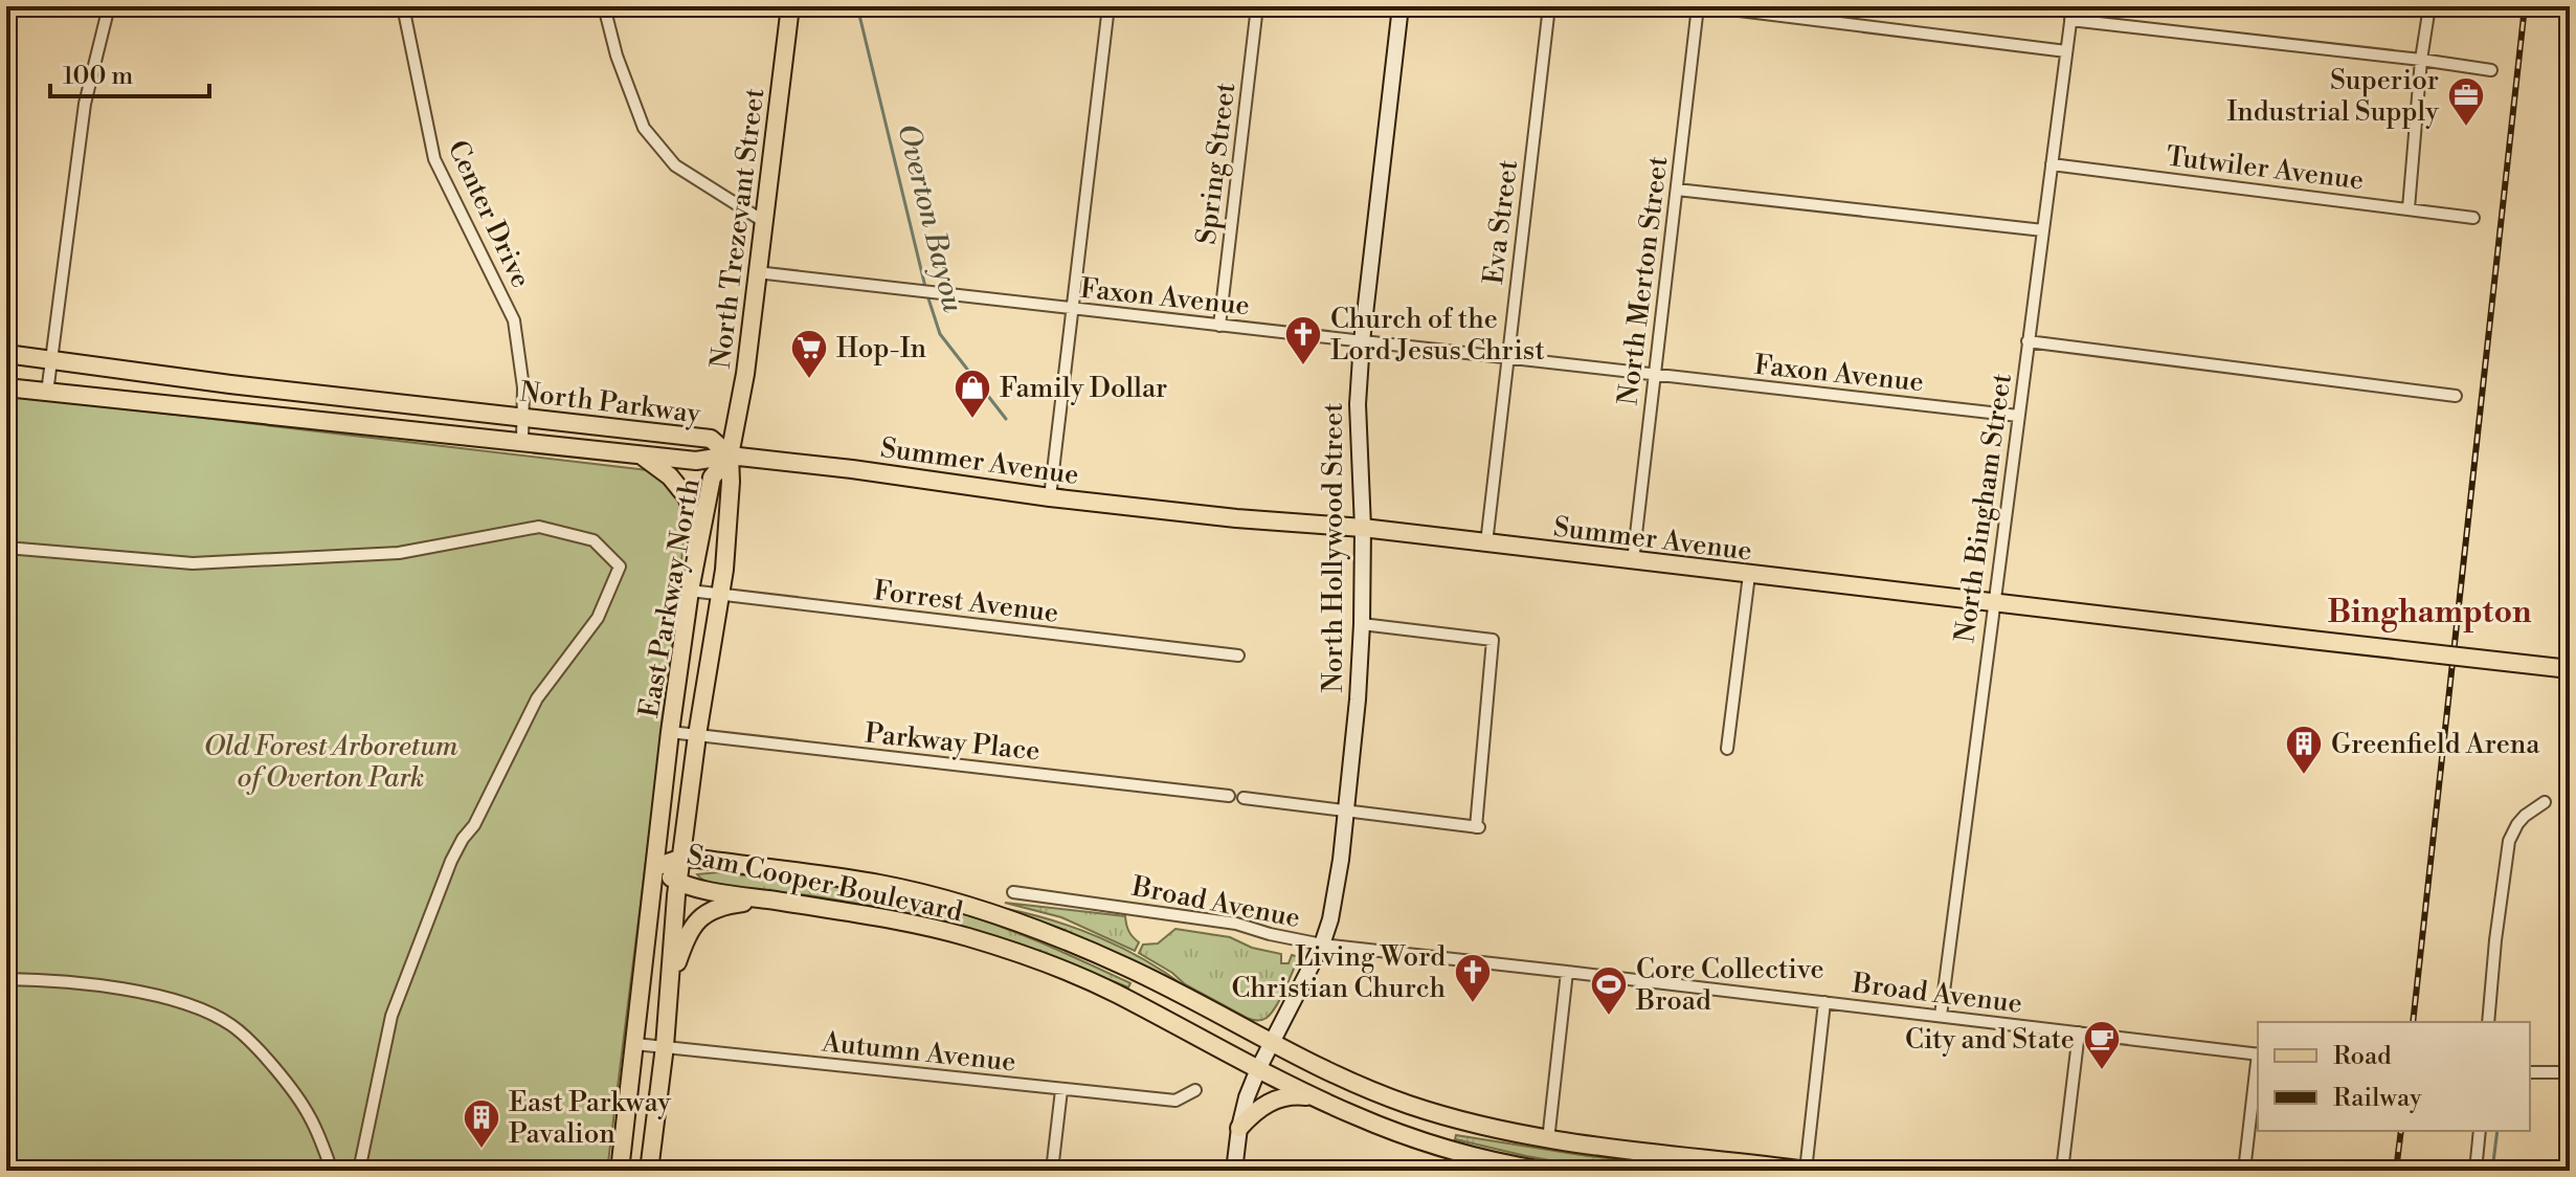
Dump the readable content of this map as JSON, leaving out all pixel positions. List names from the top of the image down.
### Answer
{
  "streets": {
    "main road": [
      "North Trezevant Street",
      "North Parkway",
      "Summer Avenue",
      "North Hollywood Street",
      "East Parkway North",
      "Sam Cooper Boulevard"
    ],
    "street": [
      "Spring Street",
      "Tutwiler Avenue",
      "Center Drive",
      "Eva Street",
      "North Merton Street",
      "Faxon Avenue",
      "North Bingham Street",
      "Forrest Avenue",
      "Parkway Place",
      "Broad Avenue",
      "Autumn Avenue"
    ]
  },
  "crossings": [
    ["Spring Street", "Faxon Avenue"],
    ["Tutwiler Avenue", "North Bingham Street"],
    ["Center Drive", "North Parkway"],
    ["Eva Street", "Faxon Avenue"],
    ["Eva Street", "Summer Avenue"],
    ["North Trezevant Street", "Faxon Avenue"],
    ["North Trezevant Street", "North Parkway"],
    ["North Trezevant Street", "Summer Avenue"],
    ["North Trezevant Street", "East Parkway North"],
    ["North Merton Street", "Faxon Avenue"],
    ["North Merton Street", "Summer Avenue"],
    ["Faxon Avenue", "North Bingham Street"],
    ["Faxon Avenue", "North Hollywood Street"],
    ["North Parkway", "Summer Avenue"],
    ["North Parkway", "East Parkway North"],
    ["Summer Avenue", "North Bingham Street"],
    ["Summer Avenue", "North Hollywood Street"],
    ["Summer Avenue", "East Parkway North"],
    ["North Bingham Street", "Broad Avenue"],
    ["North Hollywood Street", "Sam Cooper Boulevard"],
    ["North Hollywood Street", "Broad Avenue"],
    ["East Parkway North", "Forrest Avenue"],
    ["East Parkway North", "Parkway Place"],
    ["East Parkway North", "Sam Cooper Boulevard"],
    ["East Parkway North", "Autumn Avenue"]
  ],
  "districts": ["Binghampton"],
  "water": ["Overton Bayou"],
  "parks": ["Old Forest Arboretum of Overton Park"],
  "places": {
    "office": ["Superior Industrial Supply"],
    "church": ["Church of the Lord Jesus Christ", "Living Word Christian Church"],
    "supermarket": ["Hop-In"],
    "shop": ["Family Dollar"],
    "building": ["Greenfield Arena", "East Parkway Pavalion"],
    "sports": ["Core Collective Broad"],
    "cafe": ["City and State"]
  },
  "legend": ["Road", "Railway"],
  "scale_bar": "100 m"
}
